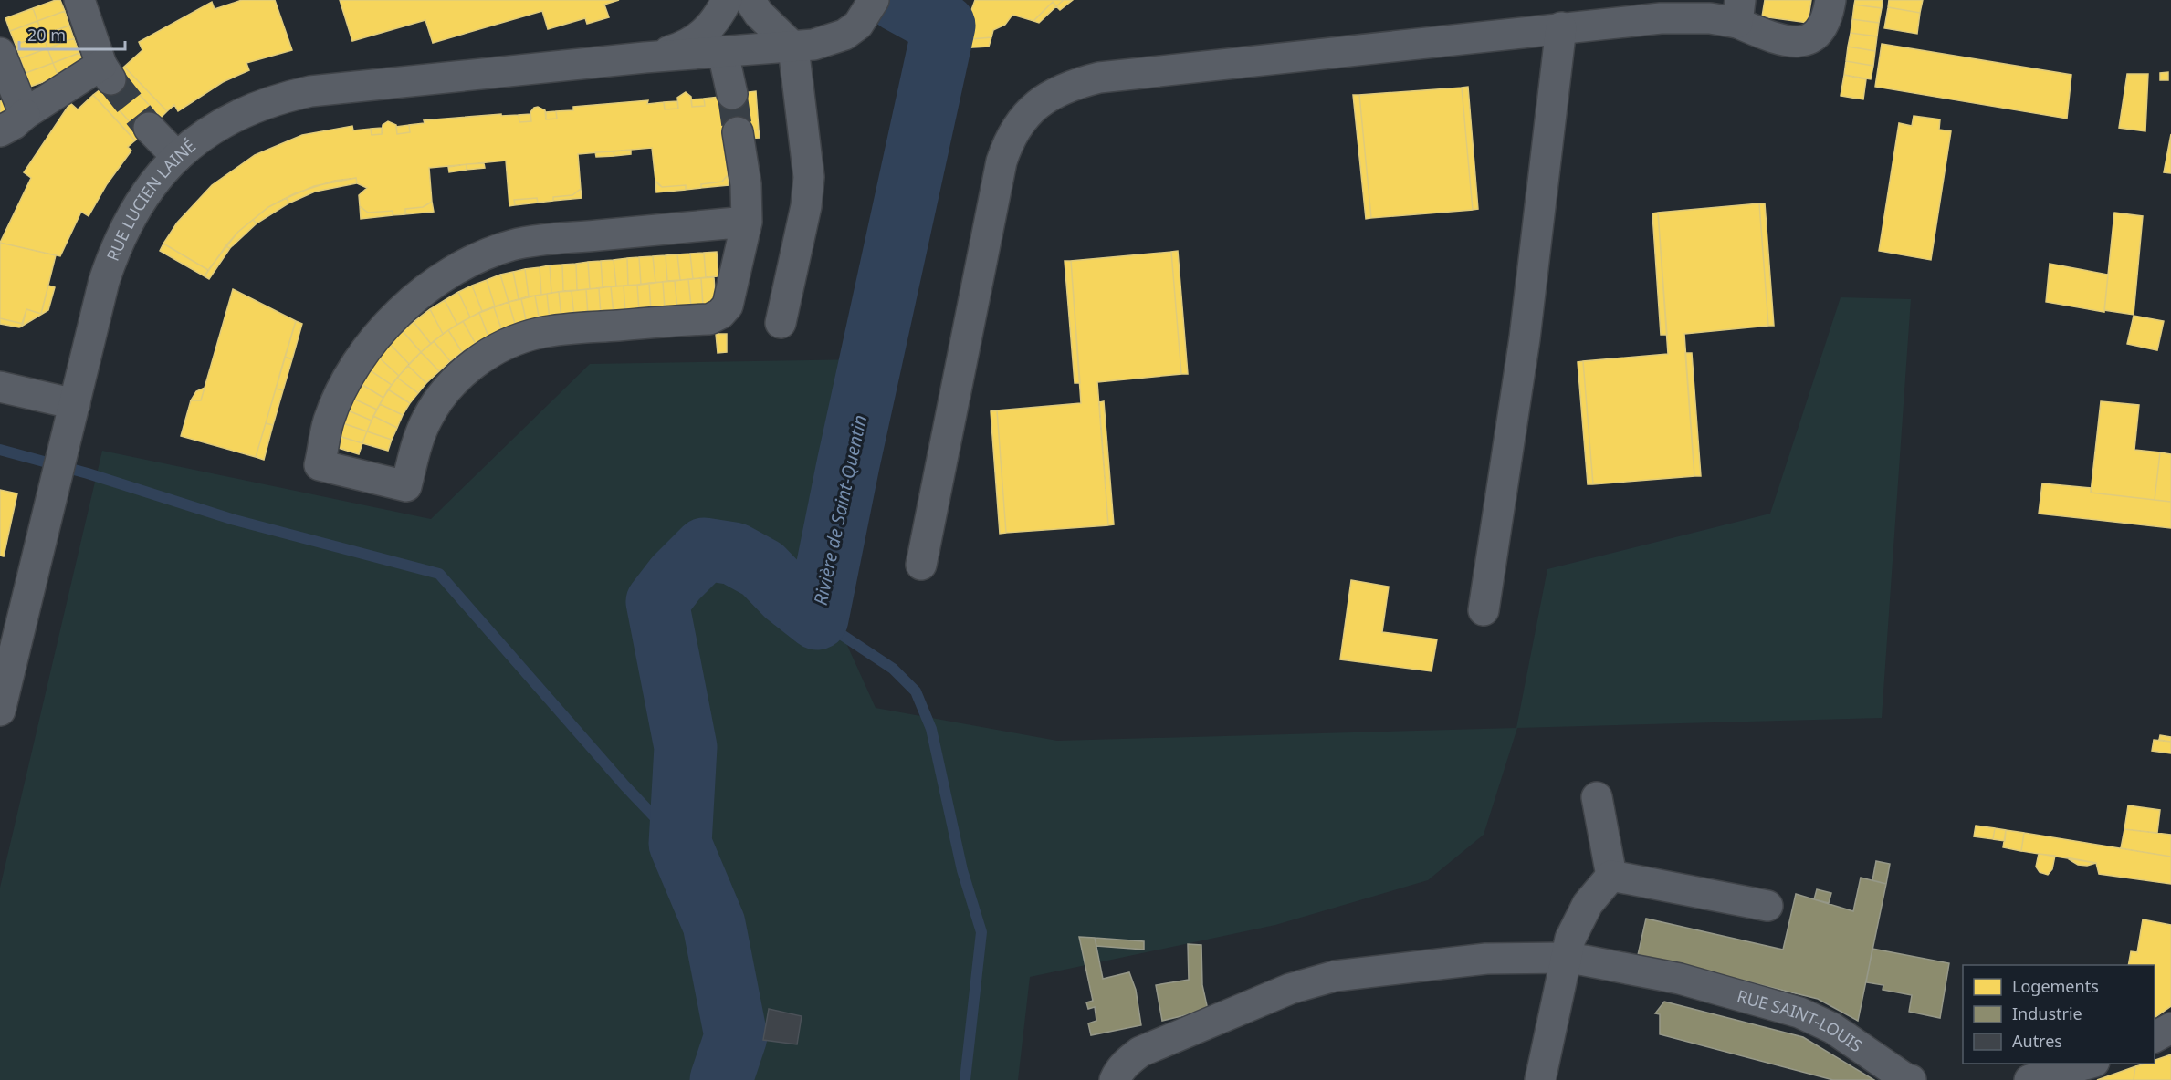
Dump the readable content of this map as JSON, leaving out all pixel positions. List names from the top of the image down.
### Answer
{
  "streets": {
    "street": ["RUE LUCIEN LAINÉ", "RUE SAINT-LOUIS"]
  },
  "water": ["Rivière de Saint-Quentin"],
  "legend": ["Logements", "Industrie", "Autres"],
  "scale_bar": "20 m"
}
